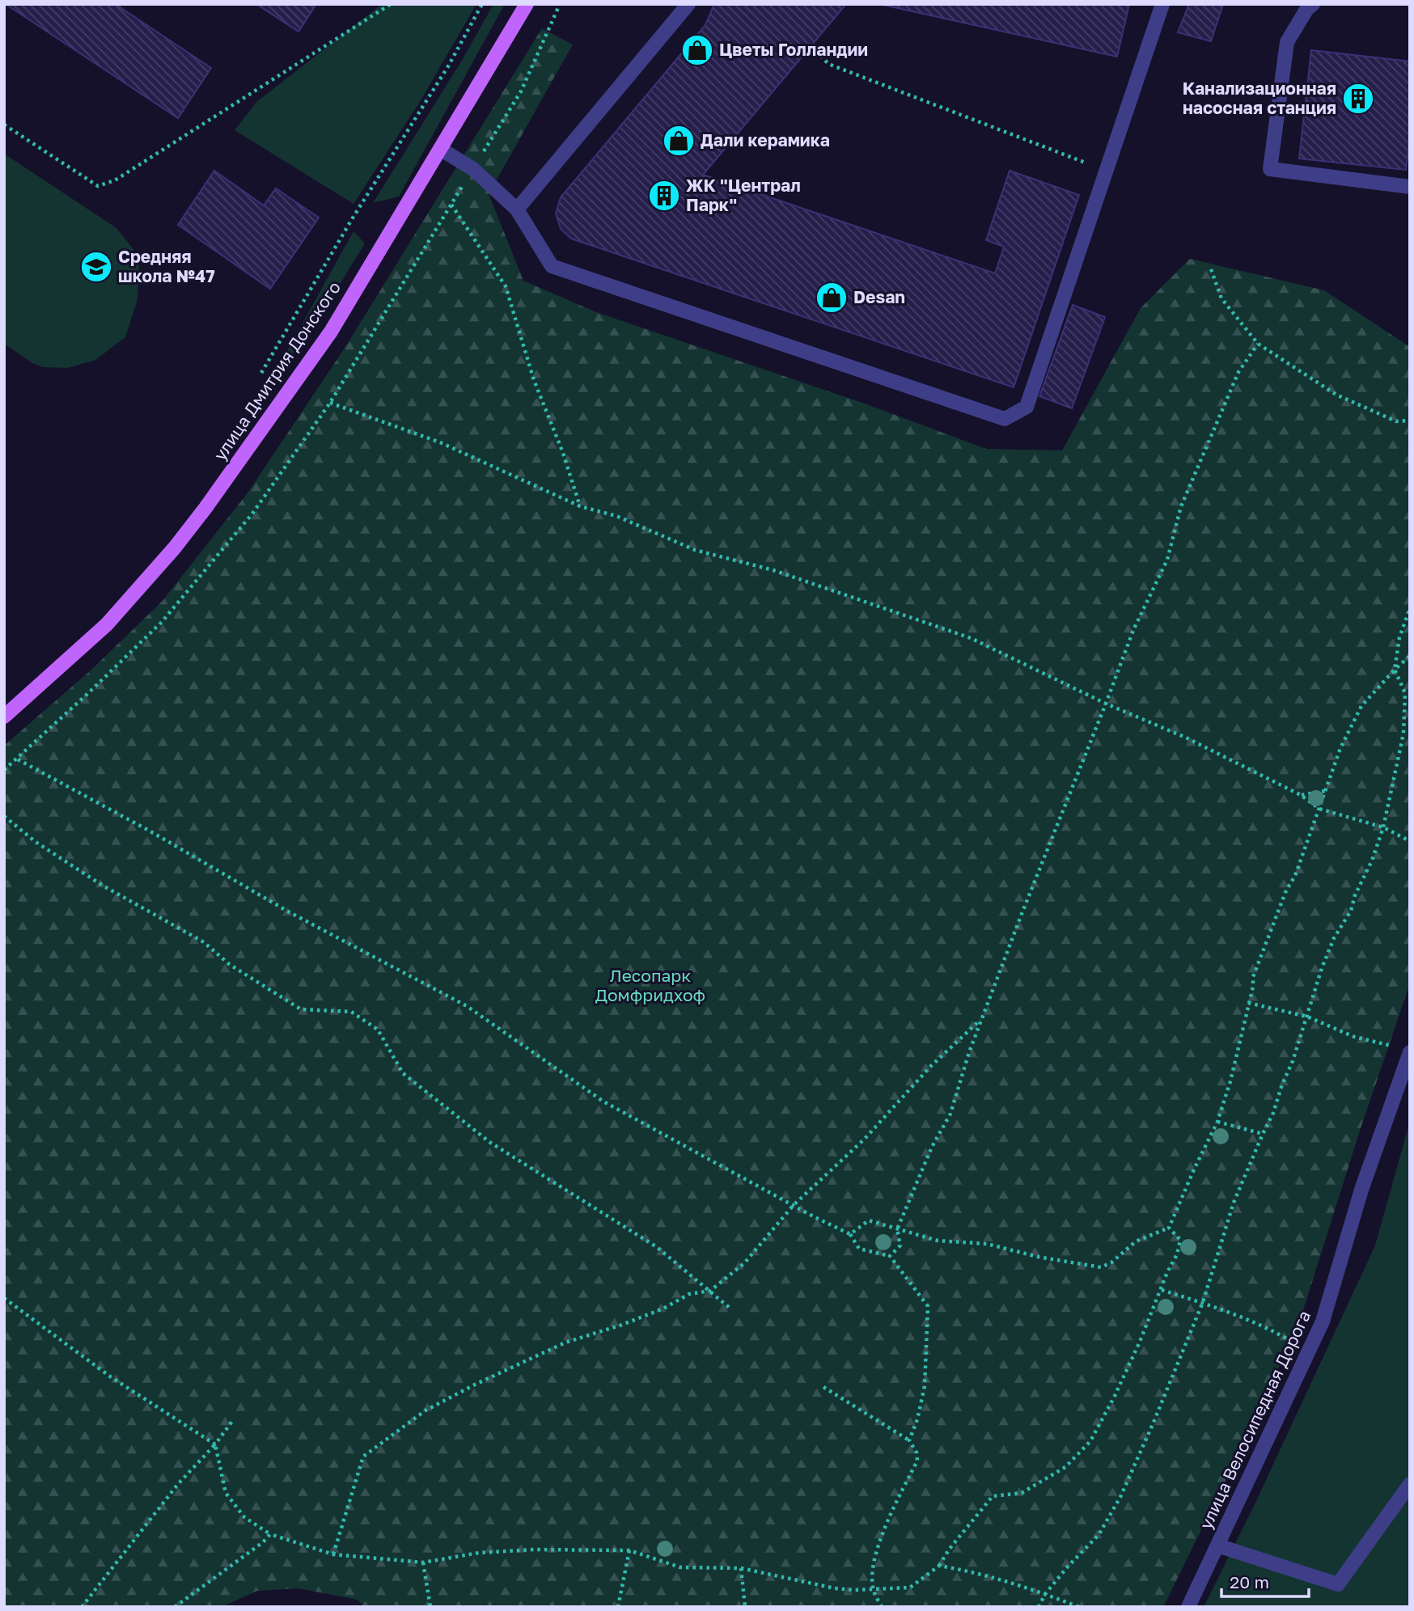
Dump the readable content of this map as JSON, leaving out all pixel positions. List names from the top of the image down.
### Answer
{
  "streets": {
    "main road": ["улица Дмитрия Донского"],
    "street": ["улица Велосипедная Дорога"]
  },
  "parks": ["Лесопарк Домфридхоф"],
  "places": {
    "shop": ["Цветы Голландии", "Дали керамика", "Desan"],
    "building": ["Канализационная насосная станция", "ЖК \"Централ Парк\""],
    "school or university": ["Средняя школа №47"]
  },
  "scale_bar": "20 m"
}
